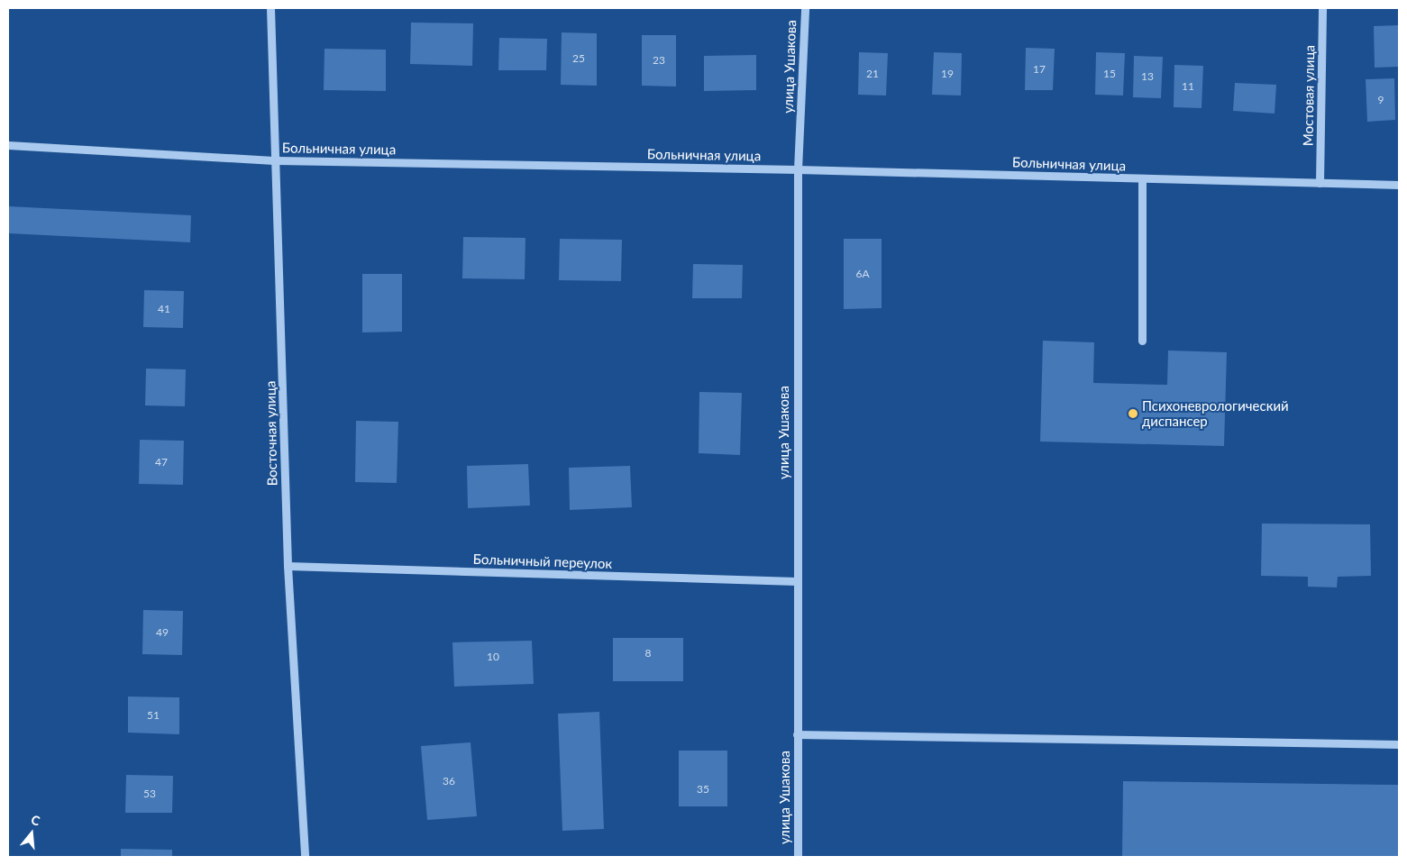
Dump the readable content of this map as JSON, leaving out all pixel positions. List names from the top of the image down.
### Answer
{
  "streets": {
    "street": [
      "улица Ушакова",
      "Мостовая улица",
      "Больничная улица",
      "Восточная улица",
      "Больничный переулок"
    ]
  },
  "crossings": [
    ["улица Ушакова", "Больничная улица"],
    ["улица Ушакова", "Больничный переулок"],
    ["Мостовая улица", "Больничная улица"],
    ["Больничная улица", "Восточная улица"],
    ["Восточная улица", "Больничный переулок"]
  ],
  "places": ["Психоневрологический диспансер"],
  "house_numbers": [
    "25",
    "23",
    "17",
    "21",
    "19",
    "15",
    "13",
    "11",
    "9",
    "6А",
    "41",
    "47",
    "49",
    "8",
    "10",
    "51",
    "36",
    "35",
    "53"
  ],
  "north": "top"
}
